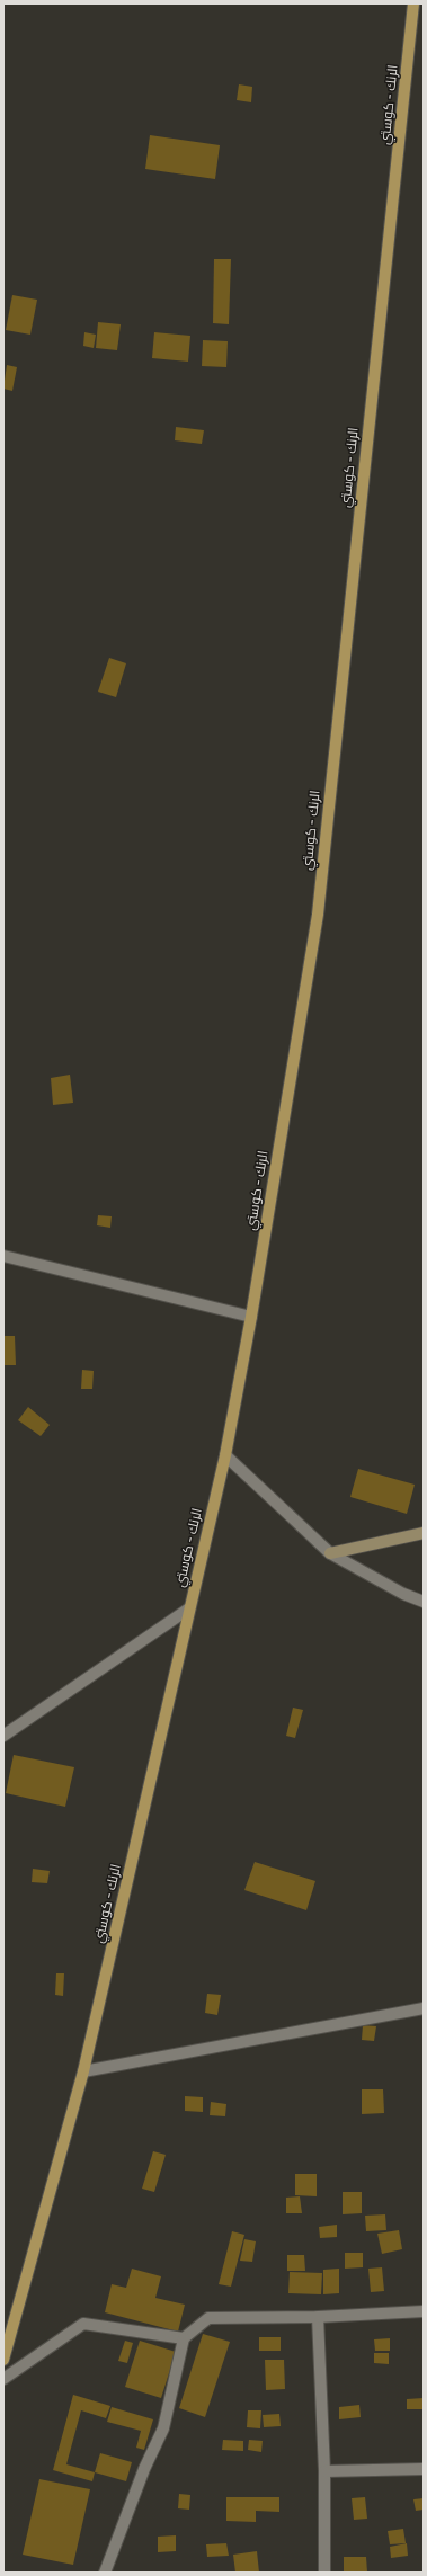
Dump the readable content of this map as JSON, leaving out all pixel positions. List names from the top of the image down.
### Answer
{
  "streets": {
    "main road": ["الرنك - كوستي"]
  }
}
